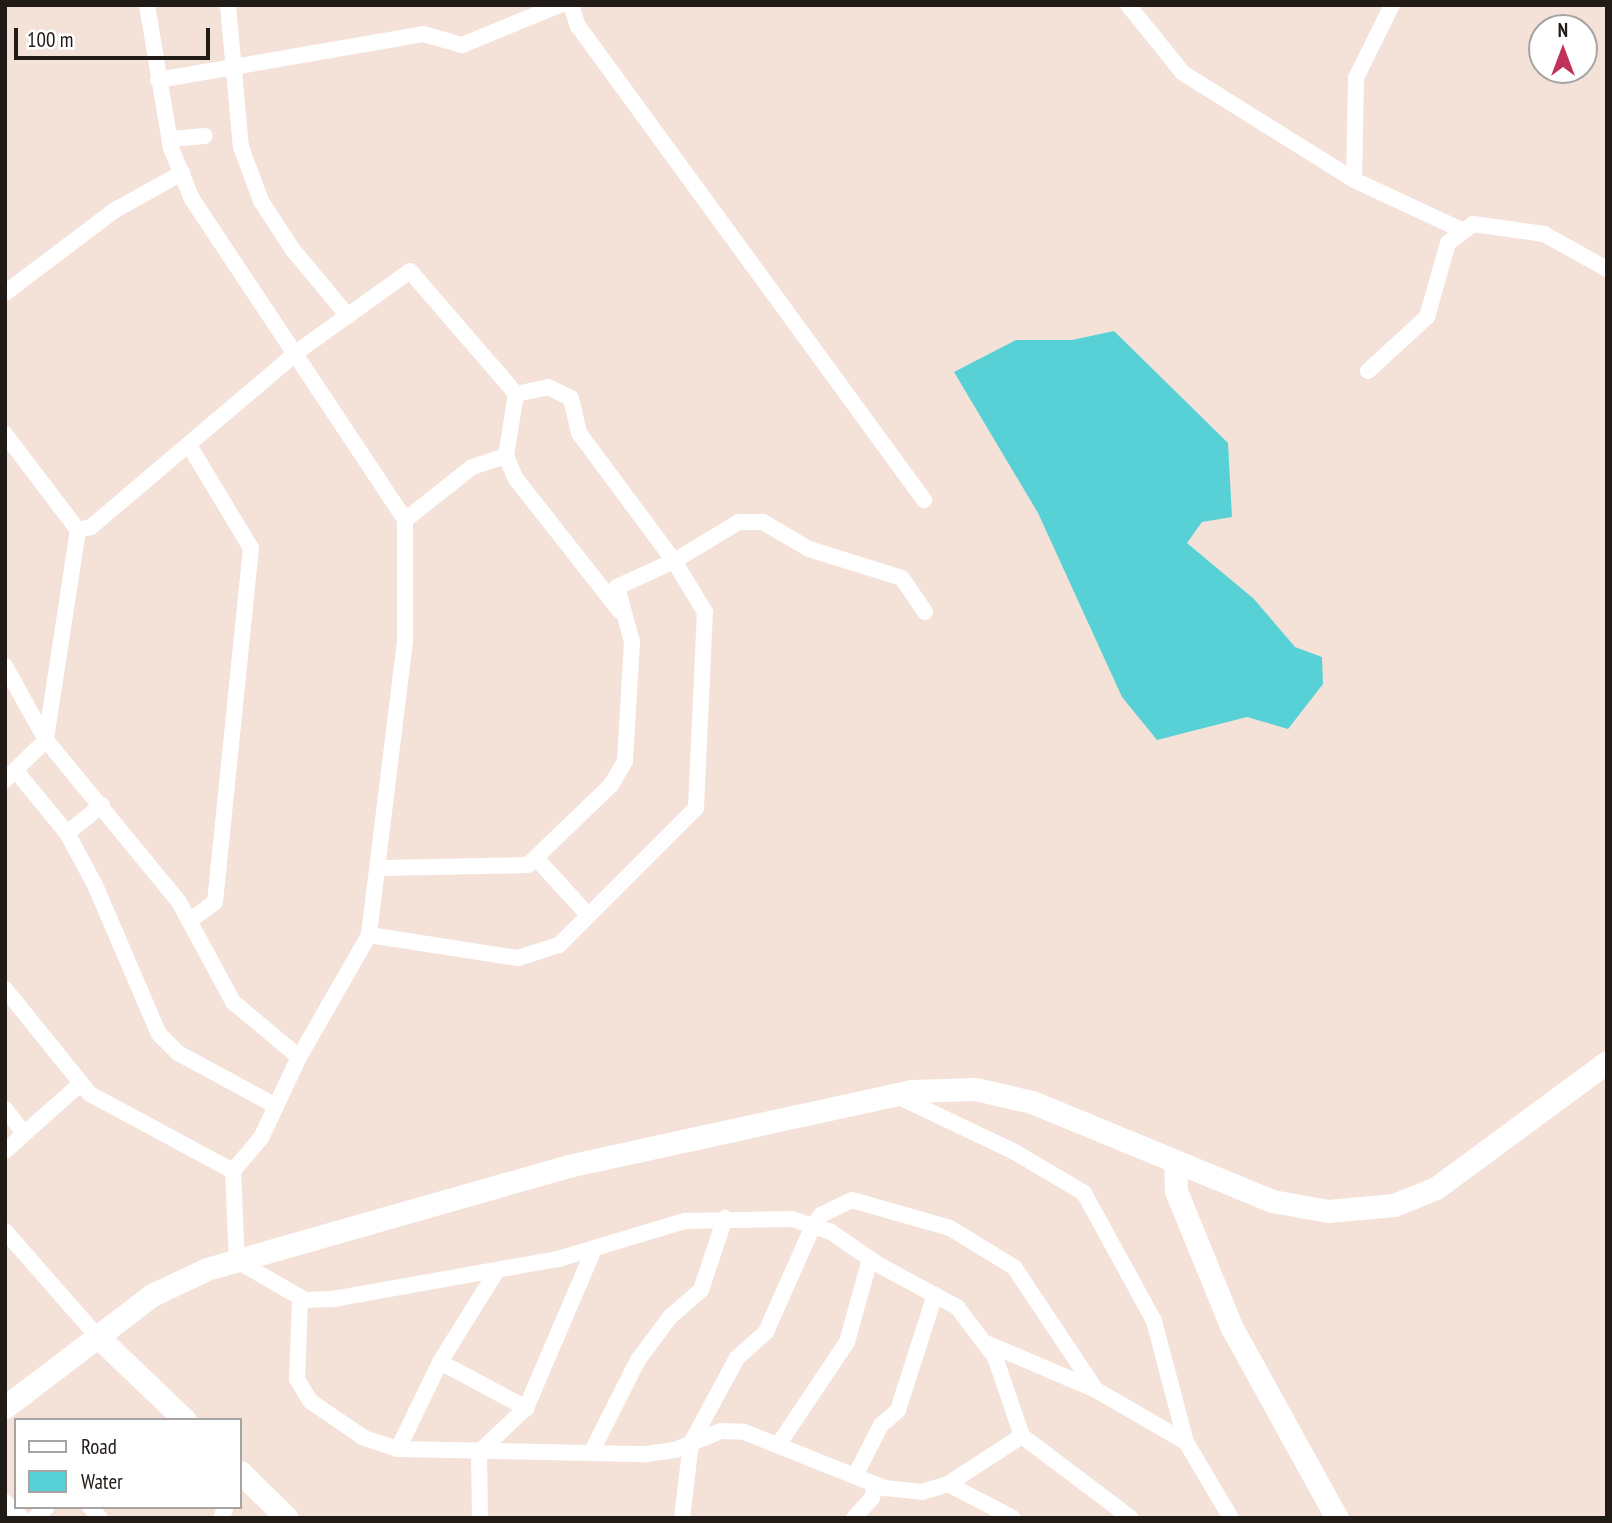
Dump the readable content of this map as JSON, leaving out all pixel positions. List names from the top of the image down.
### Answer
{
  "legend": ["Road", "Water"],
  "scale_bar": "100 m",
  "north": "top"
}
